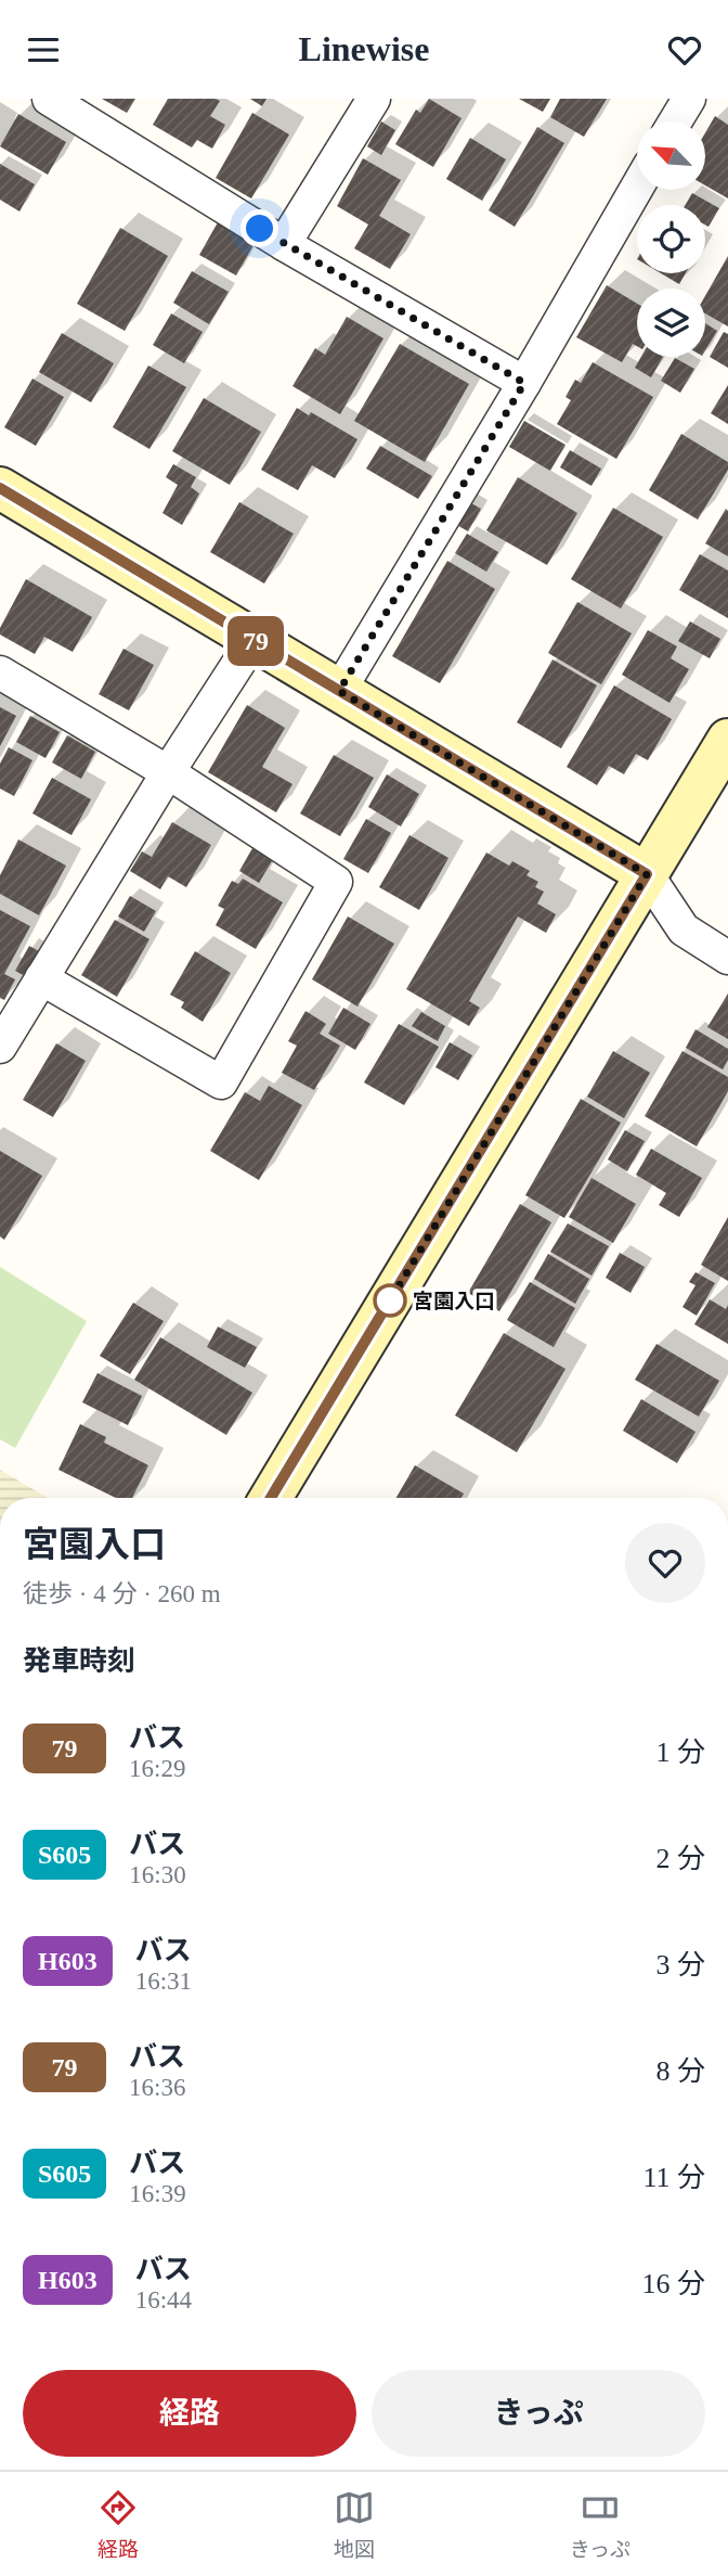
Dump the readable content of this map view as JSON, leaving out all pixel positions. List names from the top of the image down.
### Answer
{
  "places": ["宮園入口"],
  "lines": ["bus line 79"],
  "north": "top left",
  "page": {
    "header": "Linewise",
    "on_map": "79",
    "heading": [
      ["宮園入口", "徒歩 · 4 分 · 260 m"],
      "発車時刻"
    ],
    "list": [
      {
        "mark": "79",
        "name": "バス",
        "note": "16:29",
        "value": "1 分"
      },
      {
        "mark": "S605",
        "name": "バス",
        "note": "16:30",
        "value": "2 分"
      },
      {
        "mark": "H603",
        "name": "バス",
        "note": "16:31",
        "value": "3 分"
      },
      {
        "mark": "79",
        "name": "バス",
        "note": "16:36",
        "value": "8 分"
      },
      {
        "mark": "S605",
        "name": "バス",
        "note": "16:39",
        "value": "11 分"
      },
      {
        "mark": "H603",
        "name": "バス",
        "note": "16:44",
        "value": "16 分"
      }
    ],
    "buttons": ["経路", "きっぷ"],
    "tabs": ["経路", "地図", "きっぷ"]
  }
}
